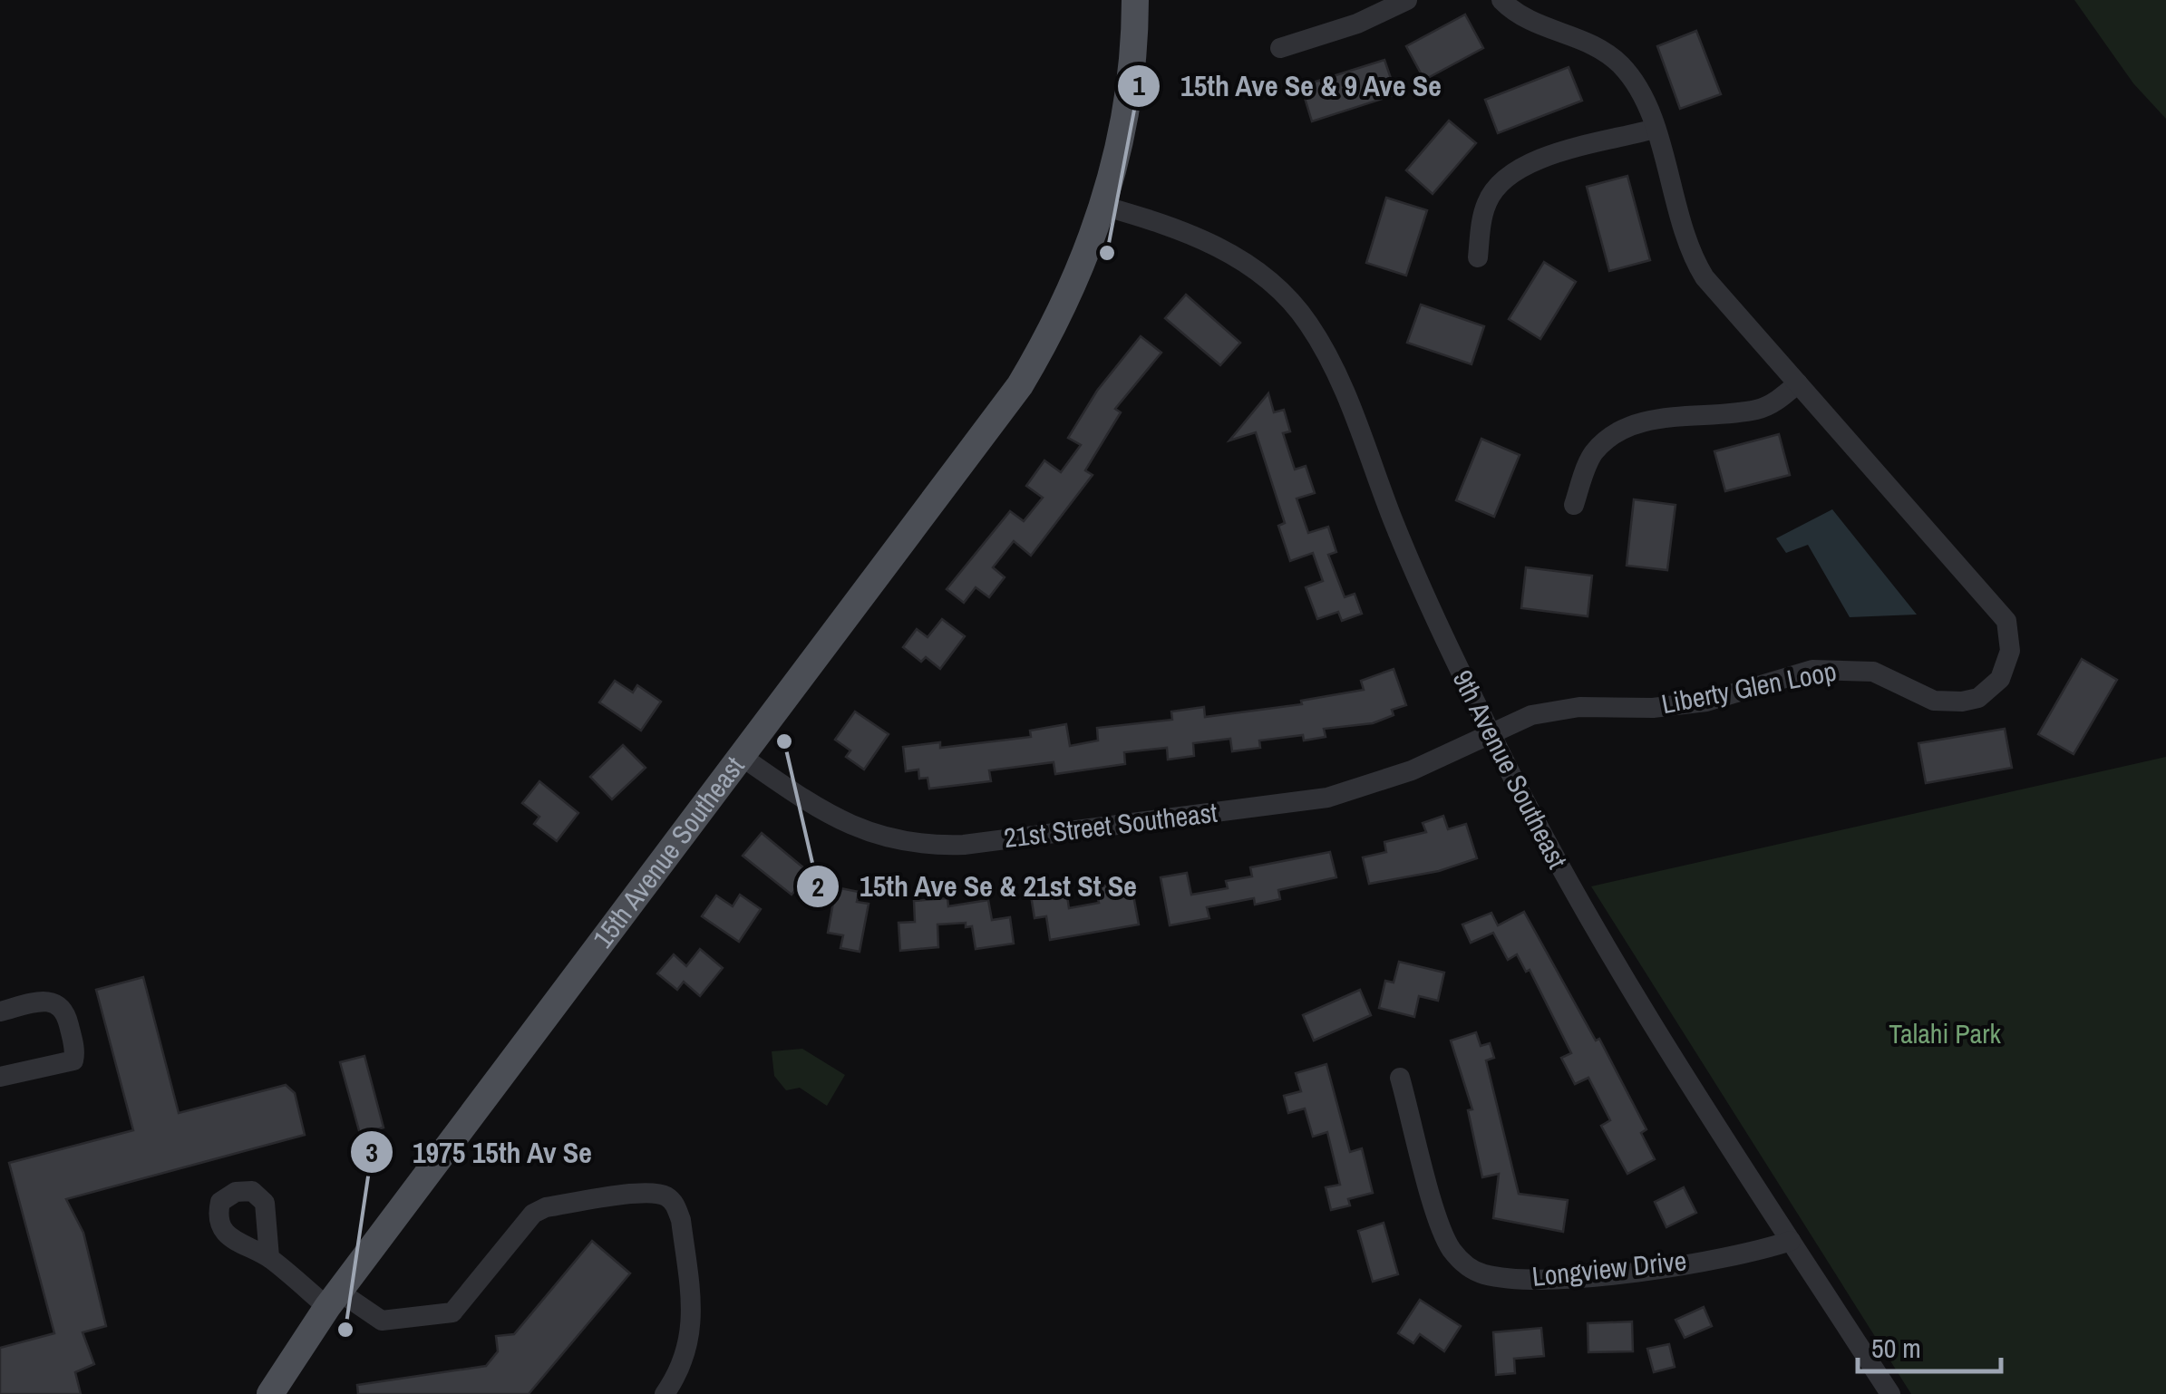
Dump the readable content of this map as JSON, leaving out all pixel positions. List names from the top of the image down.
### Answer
{
  "streets": {
    "main road": ["15th Avenue Southeast"],
    "street": [
      "Liberty Glen Loop",
      "9th Avenue Southeast",
      "21st Street Southeast",
      "Longview Drive"
    ]
  },
  "crossings": [
    ["Liberty Glen Loop", "9th Avenue Southeast"],
    ["Liberty Glen Loop", "21st Street Southeast"],
    ["9th Avenue Southeast", "21st Street Southeast"],
    ["9th Avenue Southeast", "15th Avenue Southeast"],
    ["9th Avenue Southeast", "Longview Drive"],
    ["21st Street Southeast", "15th Avenue Southeast"]
  ],
  "parks": ["Talahi Park"],
  "places": ["15th Ave Se & 9 Ave Se", "15th Ave Se & 21st St Se", "1975 15th Av Se"],
  "scale_bar": "50 m"
}
